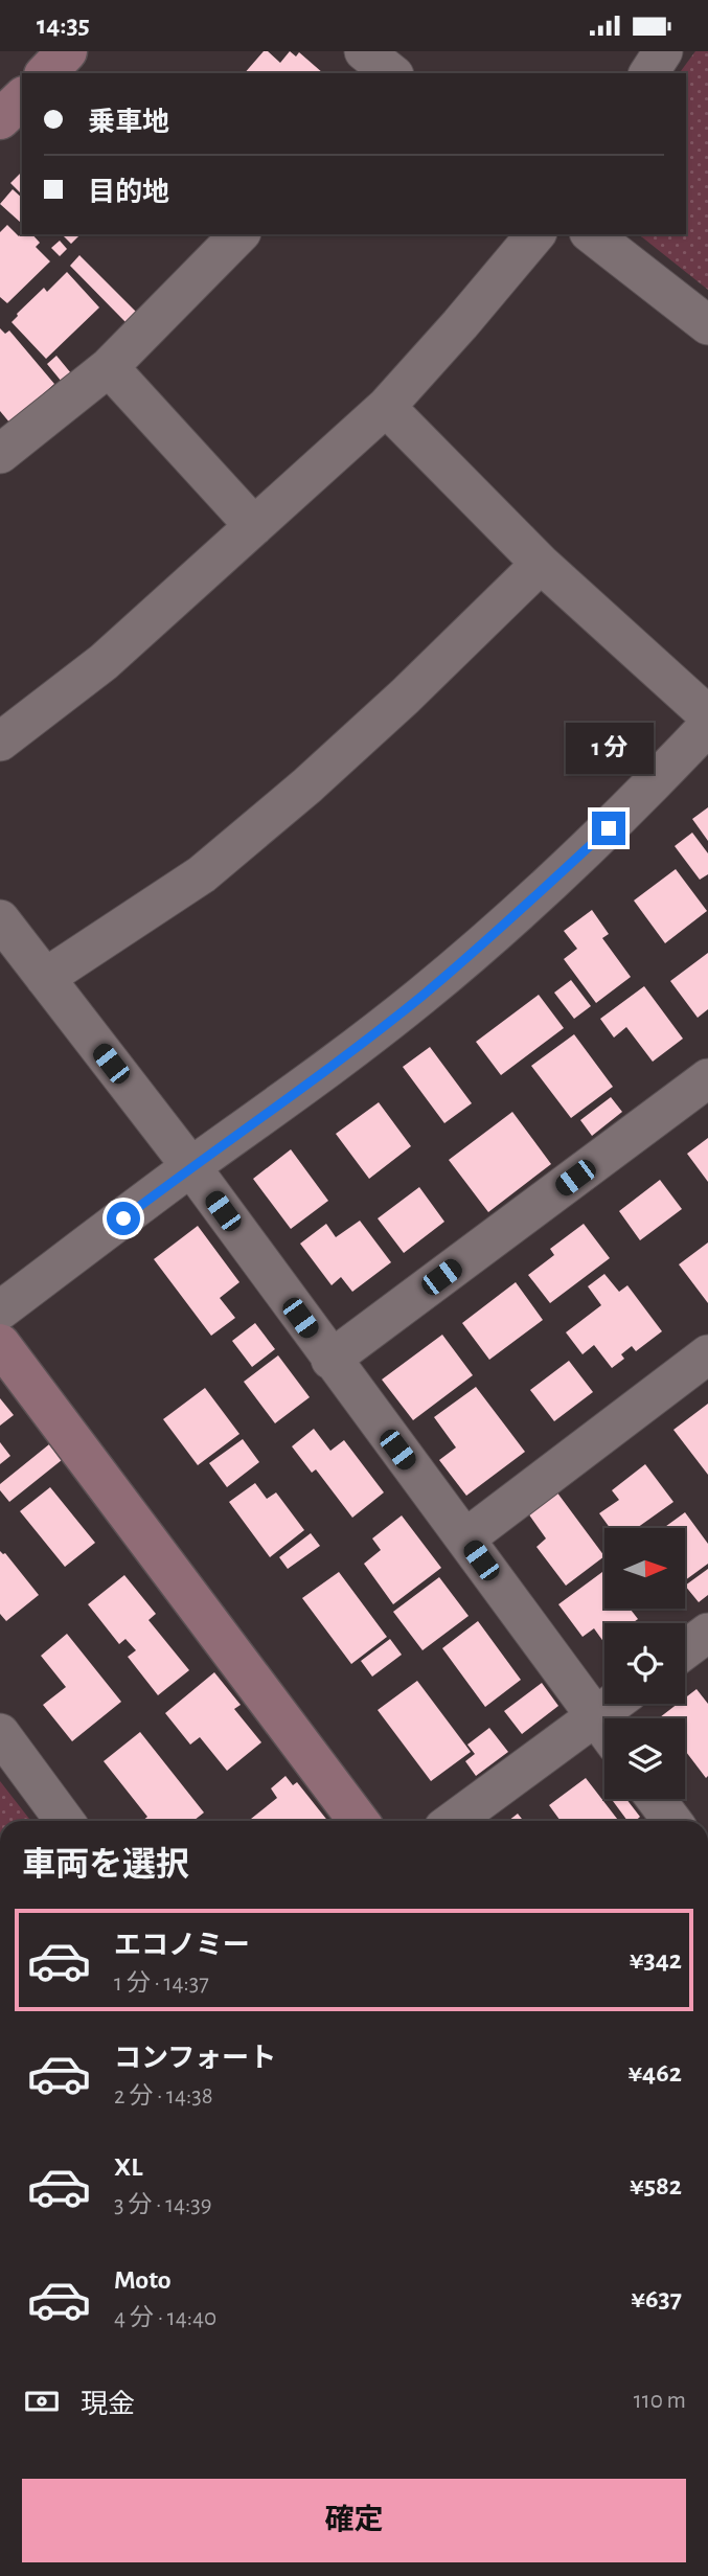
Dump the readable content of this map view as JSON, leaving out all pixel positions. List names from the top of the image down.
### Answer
{
  "north": "right",
  "page": {
    "status": "14:35",
    "banner": ["乗車地", "目的地"],
    "bubble": "1 分",
    "heading": "車両を選択",
    "list": [
      {
        "name": "エコノミー",
        "note": "1 分 · 14:37",
        "value": "¥342"
      },
      {
        "name": "コンフォート",
        "note": "2 分 · 14:38",
        "value": "¥462"
      },
      {
        "name": "XL",
        "note": "3 分 · 14:39",
        "value": "¥582"
      },
      {
        "name": "Moto",
        "note": "4 分 · 14:40",
        "value": "¥637"
      }
    ],
    "pay": ["現金", "110 m"],
    "buttons": "確定"
  }
}
